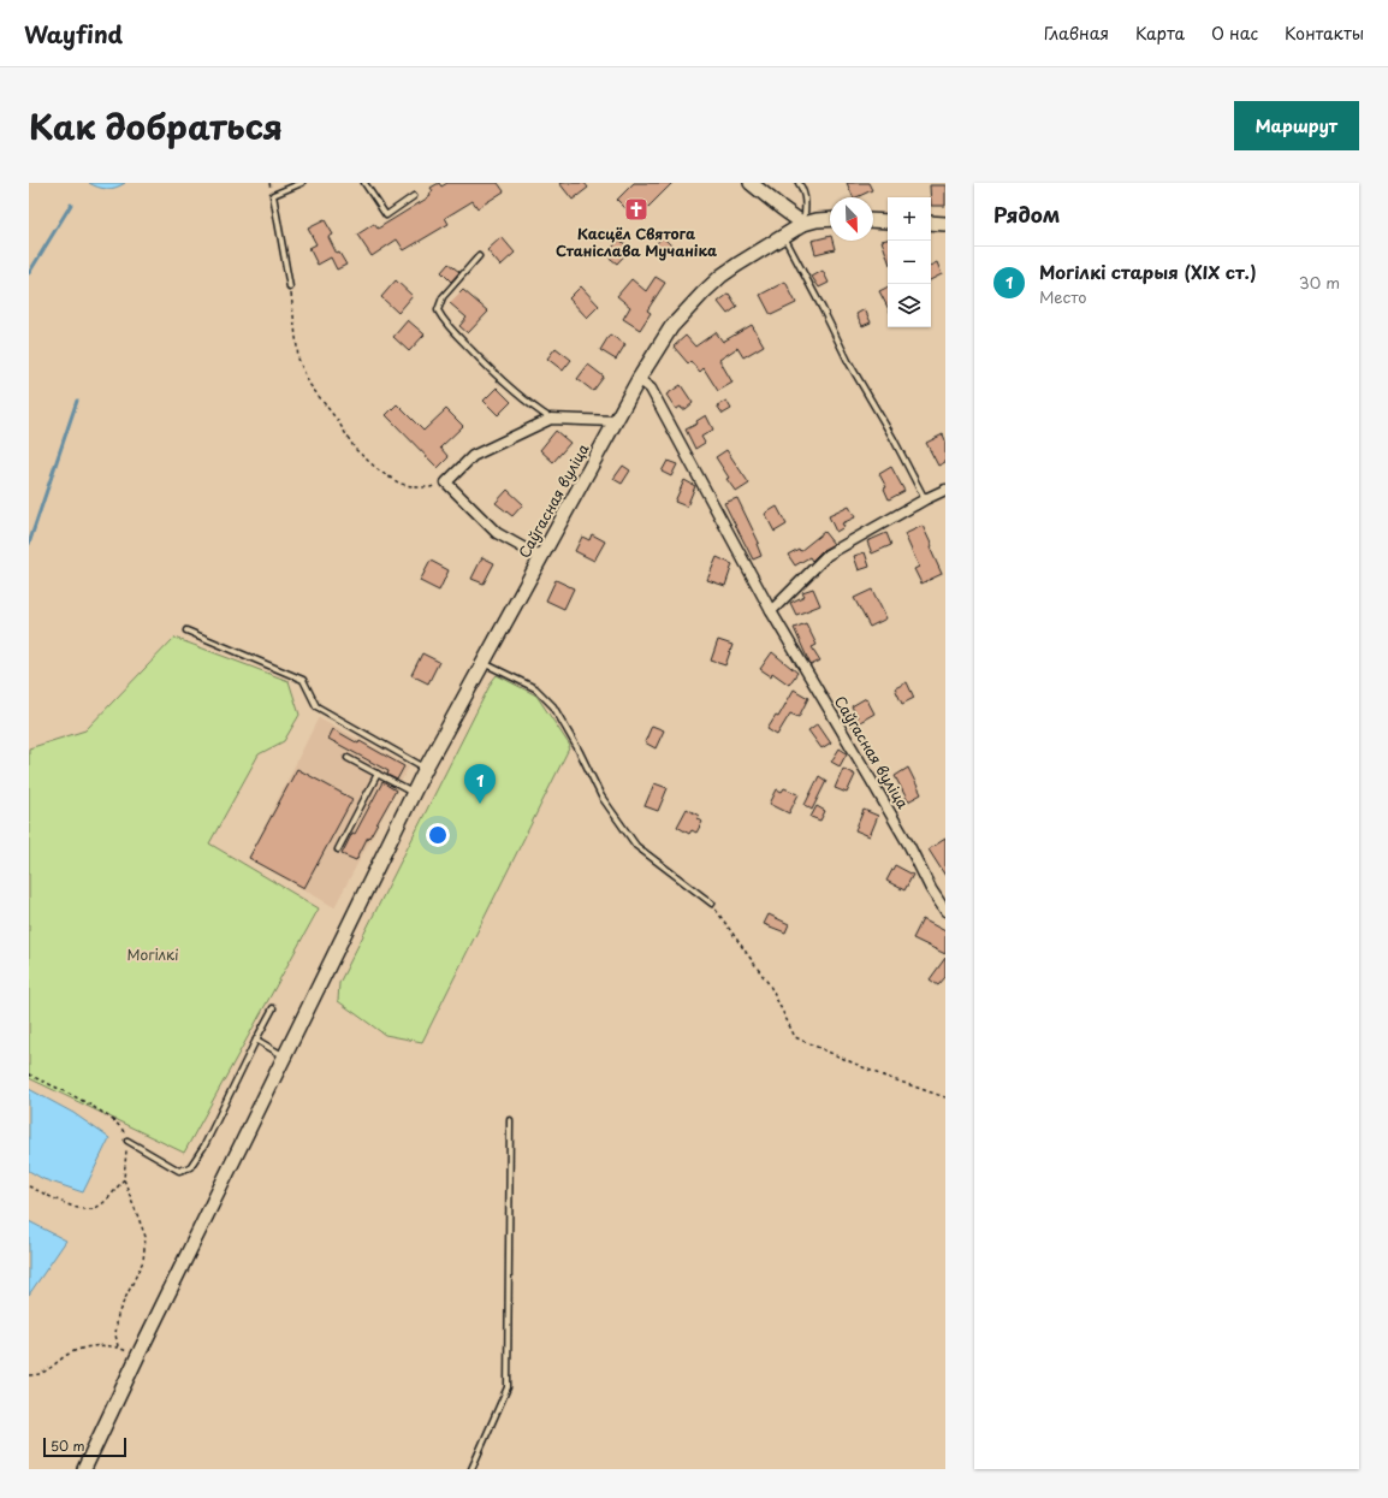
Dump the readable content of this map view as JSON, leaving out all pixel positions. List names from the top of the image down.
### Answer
{
  "streets": {
    "main road": ["Саўгасная вуліца"]
  },
  "parks": ["Могілкі"],
  "places": {
    "church": ["Касцёл Святога Станіслава Мучаніка"]
  },
  "scale_bar": "50 m",
  "north": "bottom right",
  "page": {
    "header": "Wayfind",
    "nav": [
      "Главная",
      "Карта",
      "О нас",
      "Контакты"
    ],
    "title": "Как добраться",
    "buttons": "Маршрут",
    "heading": "Рядом",
    "map_buttons": ["+", "−"],
    "list": [
      {
        "mark": "1",
        "name": "Могілкі старыя (XIX ст.)",
        "note": "Место",
        "value": "30 m"
      }
    ],
    "pins": "1",
    "scale": "50 m"
  }
}
